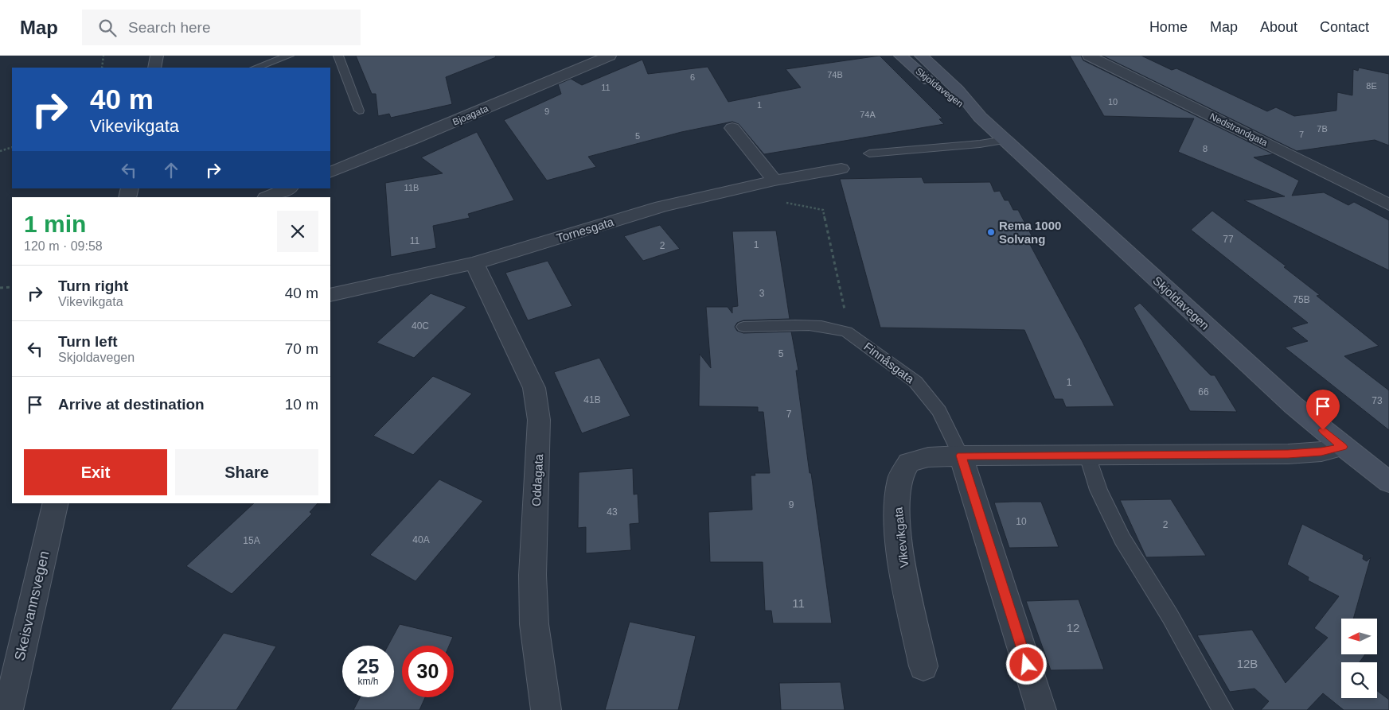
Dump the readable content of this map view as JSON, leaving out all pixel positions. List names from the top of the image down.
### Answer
{
  "streets": {
    "main road": ["Skjoldavegen"],
    "street": [
      "Bjoagata",
      "Nedstrandgata",
      "Tornesgata",
      "Finnåsgata",
      "Oddagata",
      "Vikevikgata",
      "Skeisvannsvegen"
    ]
  },
  "crossings": [
    ["Skjoldavegen", "Vikevikgata"],
    ["Tornesgata", "Oddagata"],
    ["Finnåsgata", "Vikevikgata"]
  ],
  "places": ["Rema 1000 Solvang"],
  "house_numbers": [
    "74B",
    "6",
    "8E",
    "11",
    "10",
    "1",
    "9",
    "74A",
    "7B",
    "7",
    "5",
    "8",
    "11B",
    "77",
    "11",
    "1",
    "2",
    "3",
    "75B",
    "40C",
    "5",
    "1",
    "66",
    "41B",
    "73",
    "7",
    "9",
    "43",
    "10",
    "2",
    "40A",
    "15A",
    "11",
    "12",
    "12B"
  ],
  "north": "left",
  "page": {
    "header": "Map",
    "search": "Search here",
    "nav": [
      "Home",
      "Map",
      "About",
      "Contact"
    ],
    "turn": ["40 m", "Vikevikgata"],
    "heading": ["1 min", "120 m · 09:58"],
    "list": [
      {
        "name": "Turn right",
        "note": "Vikevikgata",
        "value": "40 m"
      },
      {
        "name": "Turn left",
        "note": "Skjoldavegen",
        "value": "70 m"
      },
      {
        "name": "Arrive at destination",
        "value": "10 m"
      }
    ],
    "buttons": ["Exit", "Share"],
    "speed": "25 km/h",
    "limit": "30"
  }
}
